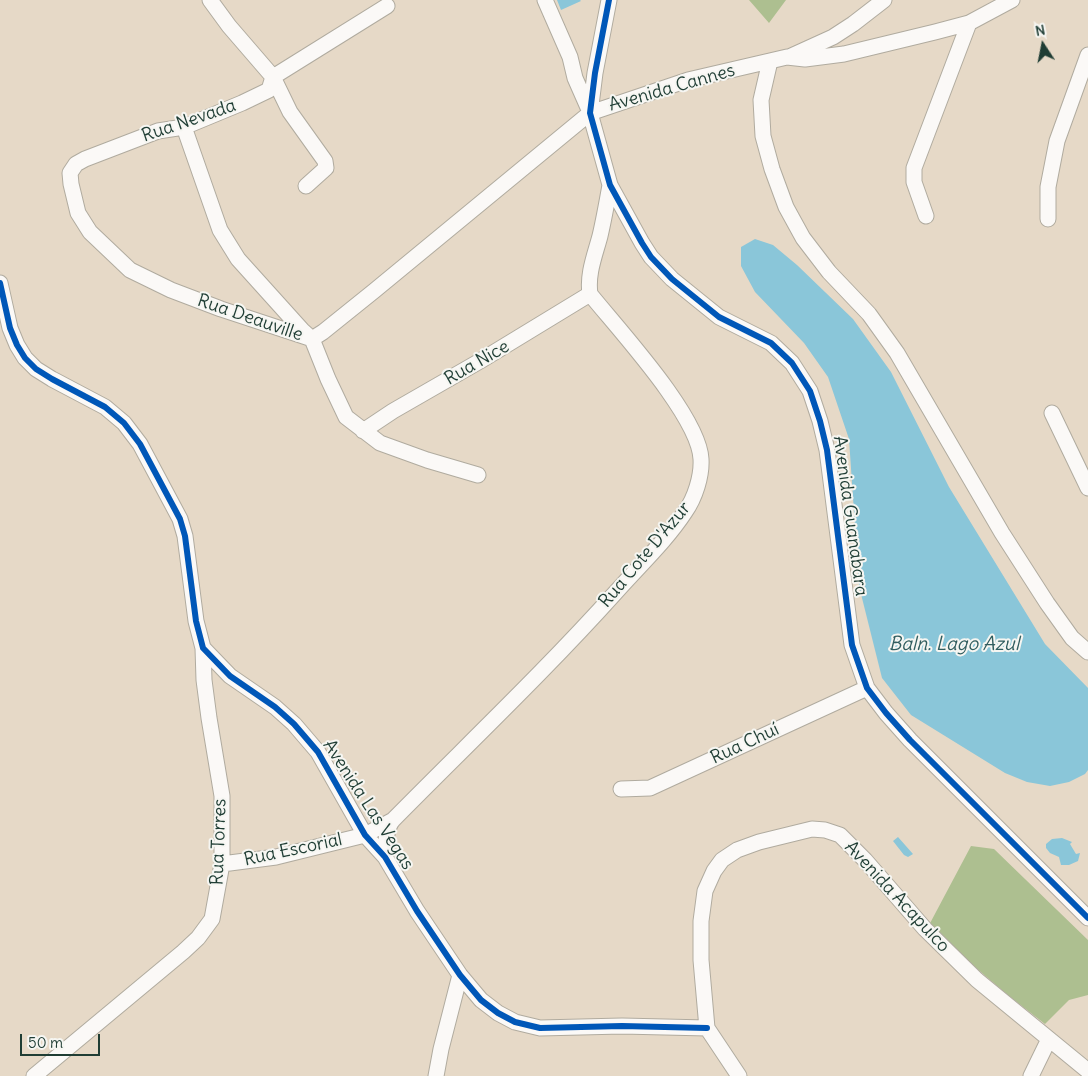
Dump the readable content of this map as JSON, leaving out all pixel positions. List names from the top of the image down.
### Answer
{
  "streets": {
    "street": [
      "Avenida Cannes",
      "Rua Nevada",
      "Rua Deauville",
      "Rua Nice",
      "Avenida Guanabara",
      "Rua Cote D'Azur",
      "Rua Chuí",
      "Avenida Las Vegas",
      "Rua Torres",
      "Rua Escorial",
      "Avenida Acapulco"
    ]
  },
  "crossings": [
    ["Avenida Cannes", "Rua Deauville"],
    ["Avenida Cannes", "Avenida Guanabara"],
    ["Rua Nevada", "Rua Deauville"],
    ["Rua Deauville", "Rua Nice"],
    ["Rua Nice", "Rua Cote D'Azur"],
    ["Avenida Guanabara", "Rua Chuí"],
    ["Rua Cote D'Azur", "Avenida Las Vegas"],
    ["Rua Cote D'Azur", "Rua Escorial"],
    ["Avenida Las Vegas", "Rua Torres"],
    ["Avenida Las Vegas", "Rua Escorial"],
    ["Avenida Las Vegas", "Avenida Acapulco"],
    ["Rua Torres", "Rua Escorial"]
  ],
  "water": ["Baln. Lago Azul"],
  "scale_bar": "50 m",
  "north": "top"
}
